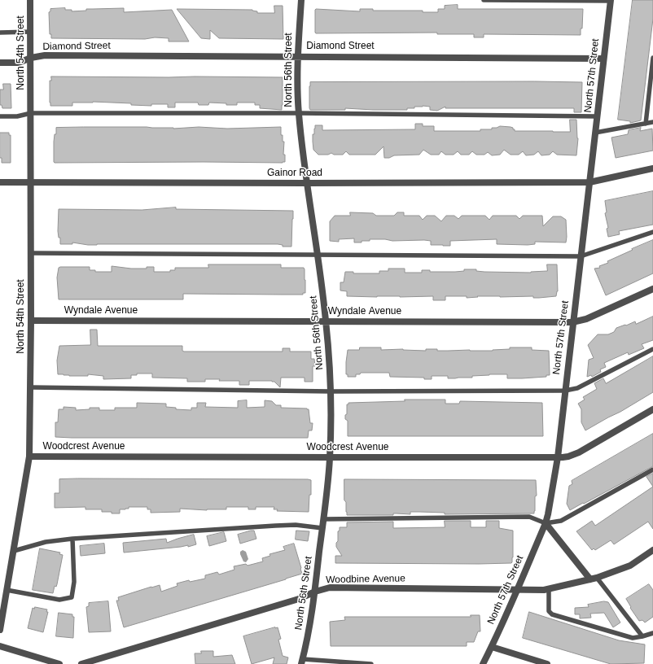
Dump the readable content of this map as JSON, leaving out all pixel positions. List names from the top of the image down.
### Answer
{
  "streets": {
    "street": [
      "Diamond Street",
      "North 54th Street",
      "North 56th Street",
      "North 57th Street",
      "Gainor Road",
      "Wyndale Avenue",
      "Woodcrest Avenue",
      "Woodbine Avenue"
    ]
  },
  "crossings": [
    ["Diamond Street", "North 54th Street"],
    ["Diamond Street", "North 56th Street"],
    ["Diamond Street", "North 57th Street"],
    ["North 54th Street", "Gainor Road"],
    ["North 54th Street", "Wyndale Avenue"],
    ["North 54th Street", "Woodcrest Avenue"],
    ["North 56th Street", "Gainor Road"],
    ["North 56th Street", "Wyndale Avenue"],
    ["North 56th Street", "Woodcrest Avenue"],
    ["North 56th Street", "Woodbine Avenue"],
    ["North 57th Street", "Gainor Road"],
    ["North 57th Street", "Wyndale Avenue"],
    ["North 57th Street", "Woodcrest Avenue"],
    ["North 57th Street", "Woodbine Avenue"]
  ]
}
